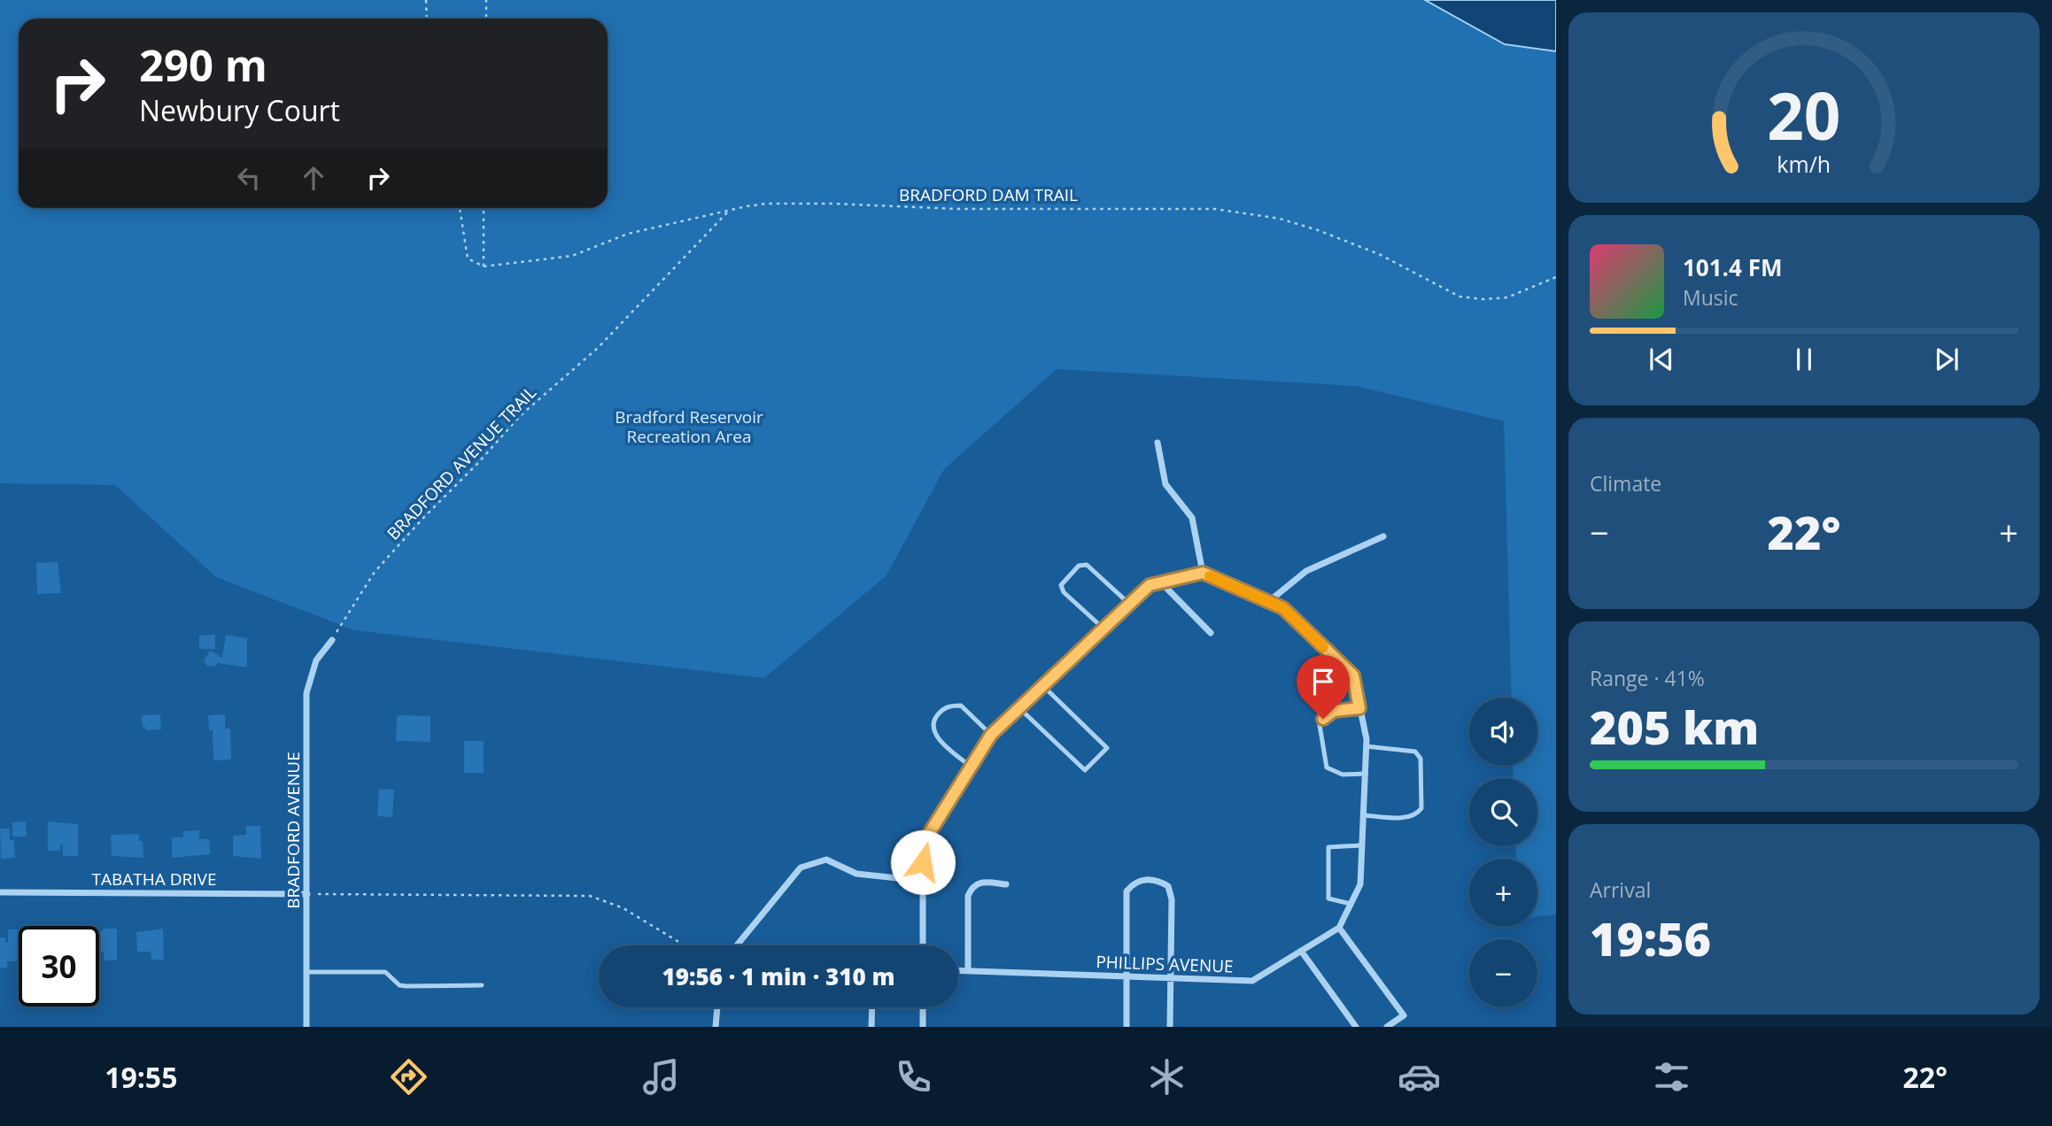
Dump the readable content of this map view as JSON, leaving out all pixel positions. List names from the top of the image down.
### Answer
{
  "streets": {
    "street": ["BRADFORD AVENUE", "TABATHA DRIVE", "PHILLIPS AVENUE"],
    "path": ["BRADFORD DAM TRAIL", "BRADFORD AVENUE TRAIL"]
  },
  "crossings": [
    ["BRADFORD DAM TRAIL", "BRADFORD AVENUE TRAIL"],
    ["BRADFORD AVENUE TRAIL", "BRADFORD AVENUE"],
    ["BRADFORD AVENUE", "TABATHA DRIVE"]
  ],
  "parks": ["Bradford Reservoir Recreation Area"],
  "page": {
    "turn": ["290 m", "Newbury Court"],
    "song": ["101.4 FM", "Music"],
    "tile": [
      "Climate",
      ["Range · 41%", "205 km"],
      ["Arrival", "19:56"]
    ],
    "heat": ["−", "22°", "+"],
    "map_buttons": ["+", "−"],
    "limit": "30",
    "trip": "19:56 · 1 min · 310 m",
    "tabs": ["19:55", "22°"],
    "gauge": ["20", "km/h"]
  }
}
